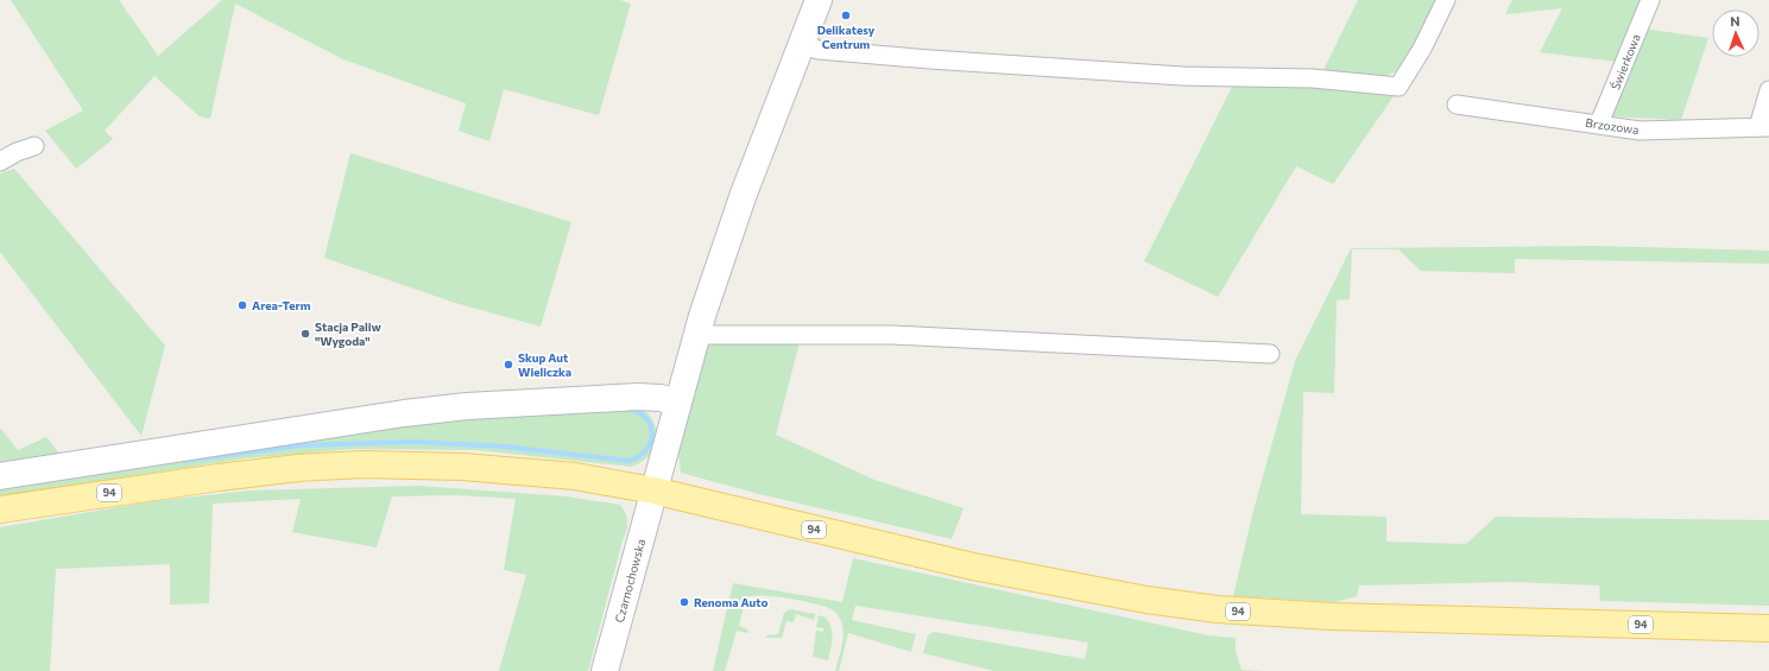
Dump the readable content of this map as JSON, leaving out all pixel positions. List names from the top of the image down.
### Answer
{
  "streets": {
    "main road": ["94"],
    "street": ["Świerkowa", "Brzozowa", "Czarnochowska"]
  },
  "crossings": [
    ["Świerkowa", "Brzozowa"],
    ["94", "Czarnochowska"]
  ],
  "places": [
    "Delikatesy Centrum",
    "Area-Term",
    "Stacja Paliw \"Wygoda\"",
    "Skup Aut Wieliczka",
    "Renoma Auto"
  ],
  "north": "top"
}
